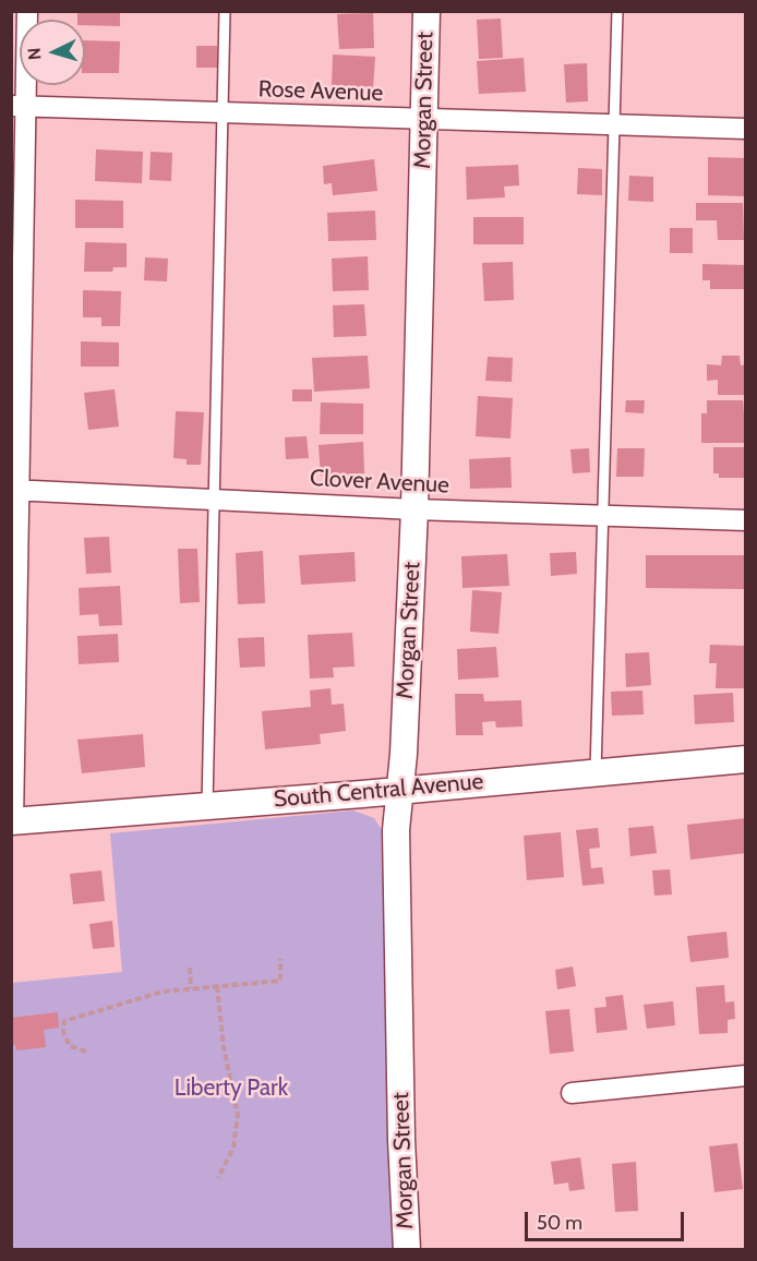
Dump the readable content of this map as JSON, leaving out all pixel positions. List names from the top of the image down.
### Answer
{
  "streets": {
    "main road": ["Morgan Street", "South Central Avenue"],
    "street": ["Rose Avenue", "Clover Avenue"]
  },
  "crossings": [
    ["Rose Avenue", "Morgan Street"],
    ["Morgan Street", "Clover Avenue"],
    ["Morgan Street", "South Central Avenue"]
  ],
  "parks": ["Liberty Park"],
  "scale_bar": "50 m",
  "north": "left"
}
